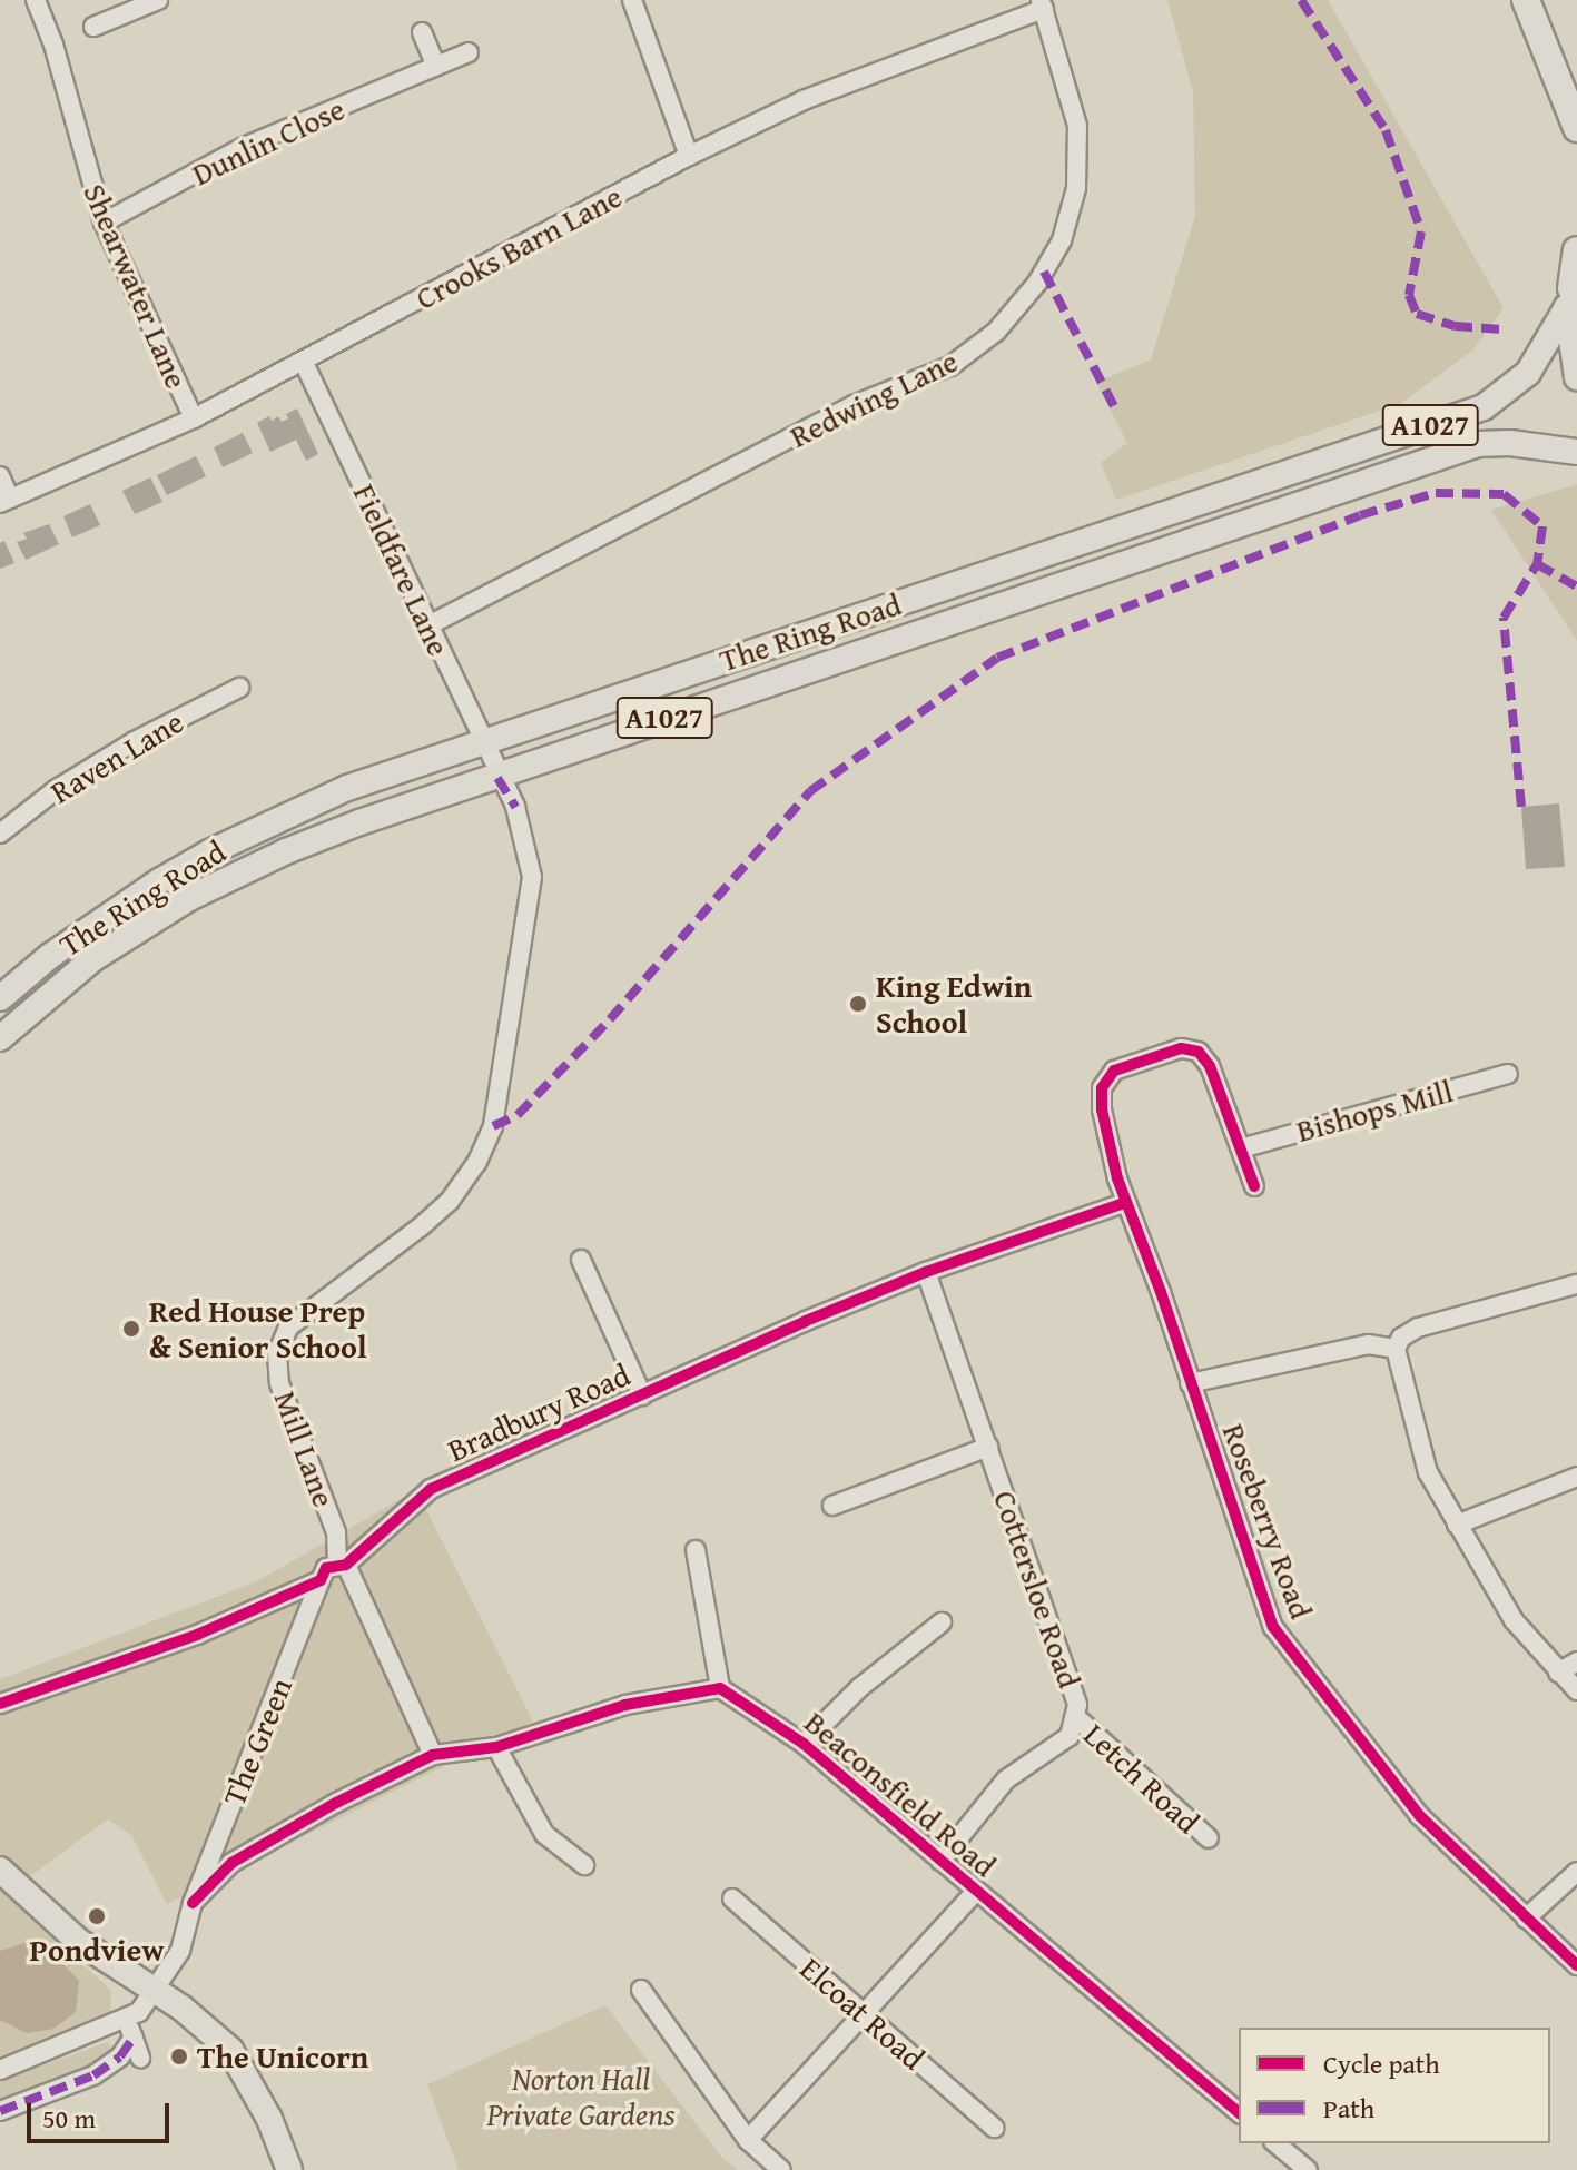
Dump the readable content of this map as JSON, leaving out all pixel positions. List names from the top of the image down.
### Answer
{
  "streets": {
    "main road": ["A1027", "The Ring Road"],
    "street": [
      "Dunlin Close",
      "Crooks Barn Lane",
      "Shearwater Lane",
      "Redwing Lane",
      "Fieldfare Lane",
      "Raven Lane",
      "Bishops Mill",
      "Bradbury Road",
      "Mill Lane",
      "Roseberry Road",
      "Cottersloe Road",
      "The Green",
      "Letch Road",
      "Beaconsfield Road",
      "Elcoat Road"
    ]
  },
  "crossings": [
    ["Dunlin Close", "Shearwater Lane"],
    ["Crooks Barn Lane", "Shearwater Lane"],
    ["Crooks Barn Lane", "Redwing Lane"],
    ["Crooks Barn Lane", "Fieldfare Lane"],
    ["Redwing Lane", "Fieldfare Lane"],
    ["Fieldfare Lane", "The Ring Road"],
    ["Fieldfare Lane", "Mill Lane"],
    ["Bishops Mill", "Roseberry Road"],
    ["Bradbury Road", "Mill Lane"],
    ["Bradbury Road", "Roseberry Road"],
    ["Bradbury Road", "Cottersloe Road"],
    ["Bradbury Road", "The Green"],
    ["Cottersloe Road", "Letch Road"],
    ["Cottersloe Road", "Beaconsfield Road"]
  ],
  "parks": ["Norton Hall Private Gardens"],
  "places": [
    "King Edwin School",
    "Red House Prep & Senior School",
    "Pondview",
    "The Unicorn"
  ],
  "legend": ["Cycle path", "Path"],
  "scale_bar": "50 m"
}
